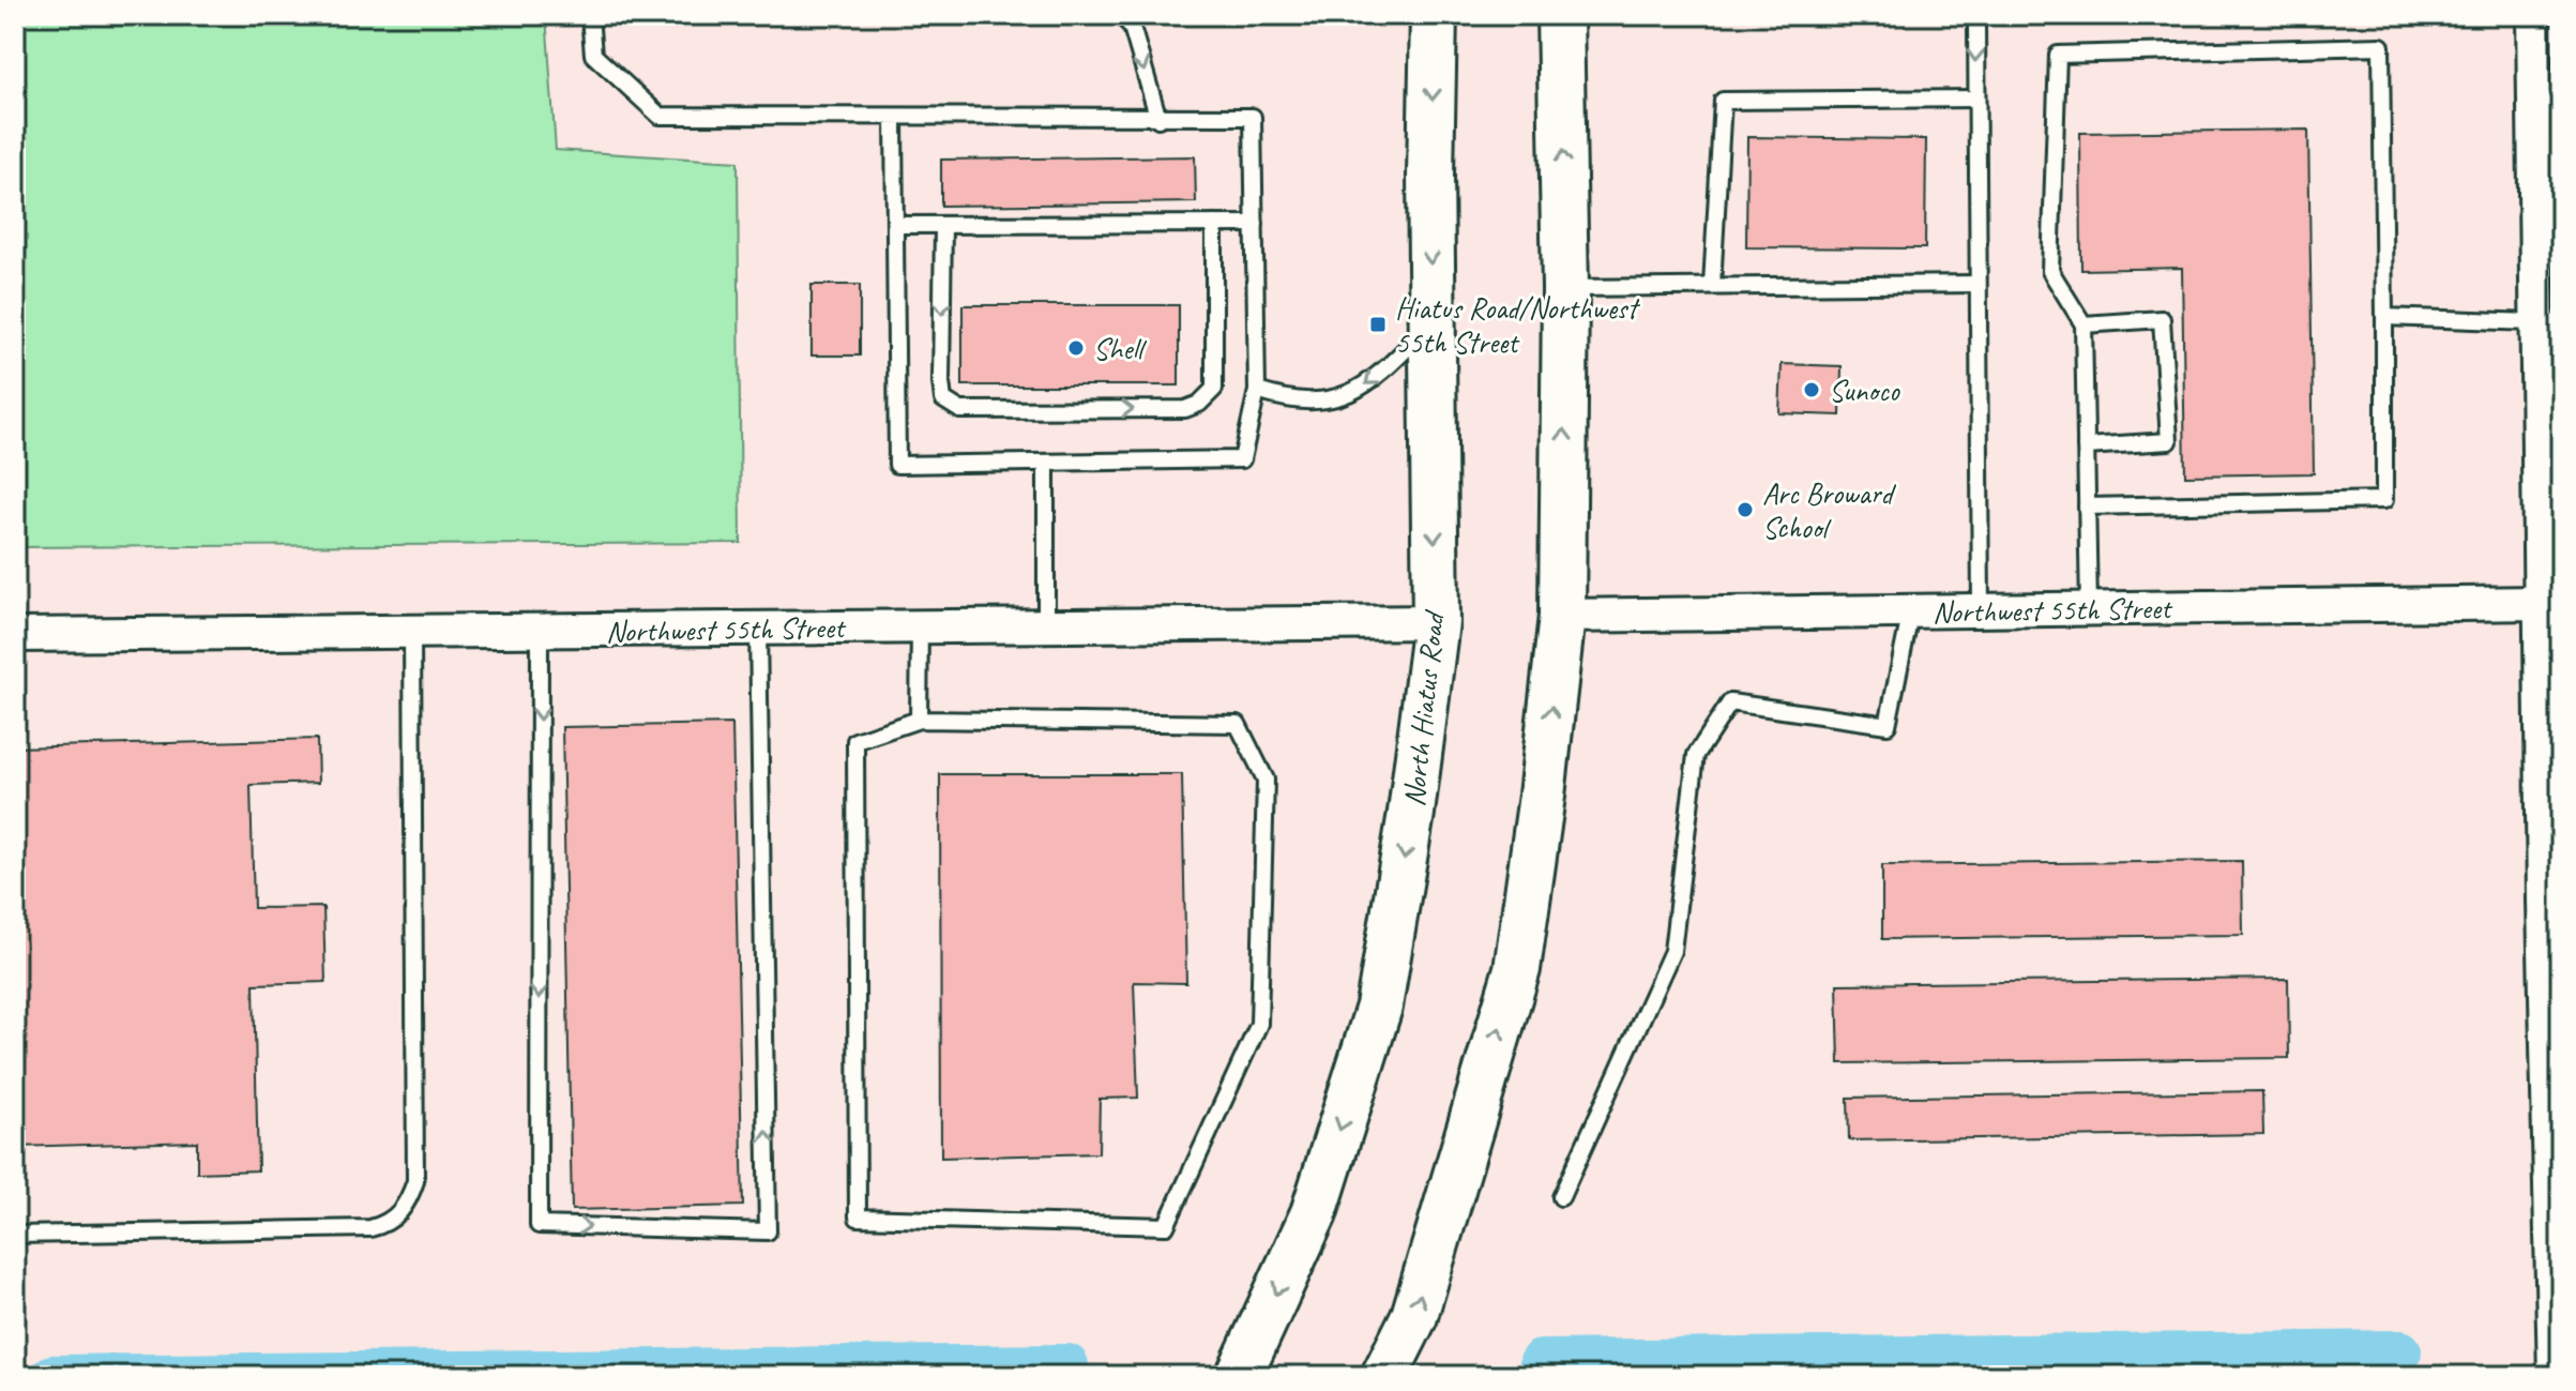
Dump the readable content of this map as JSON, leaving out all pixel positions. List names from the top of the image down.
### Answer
{
  "streets": {
    "main road": ["North Hiatus Road"],
    "street": ["Northwest 55th Street"]
  },
  "crossings": [
    ["Northwest 55th Street", "North Hiatus Road"]
  ],
  "places": {
    "transit": ["Hiatus Road/Northwest 55th Street"],
    "other": ["Shell", "Sunoco", "Arc Broward School"]
  }
}
